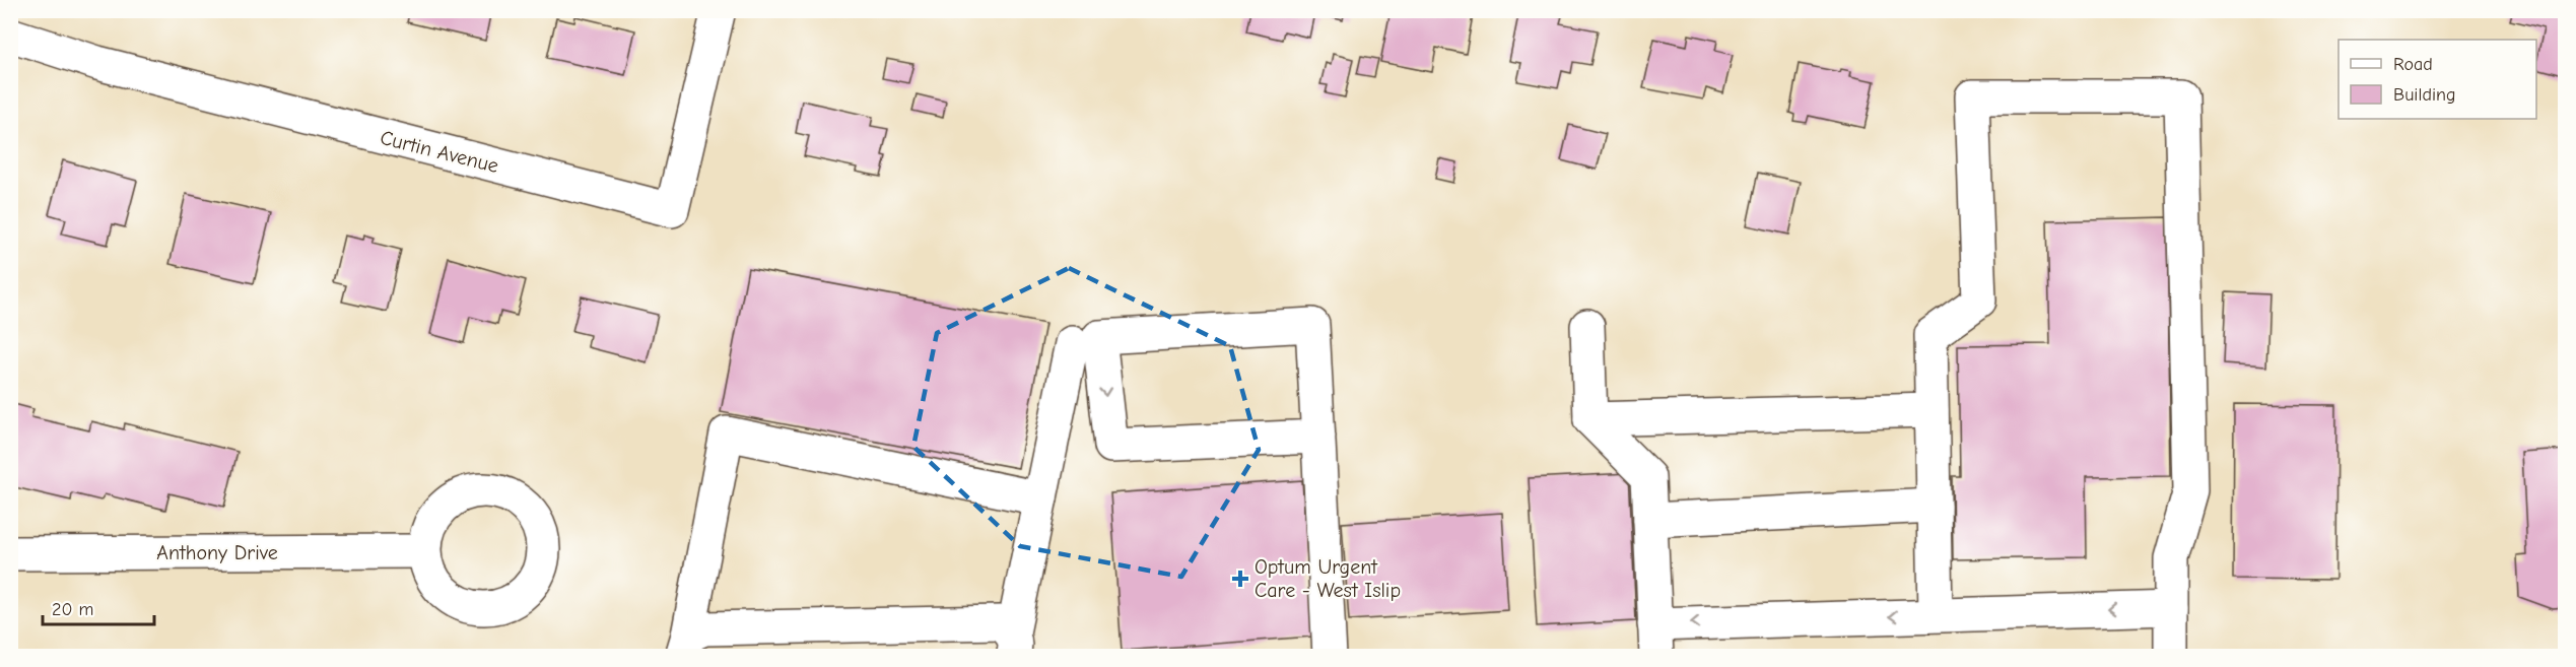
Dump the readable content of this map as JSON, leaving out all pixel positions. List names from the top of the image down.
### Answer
{
  "streets": {
    "street": ["Curtin Avenue", "Anthony Drive"]
  },
  "places": {
    "health": ["Optum Urgent Care - West Islip"]
  },
  "legend": ["Road", "Building"],
  "scale_bar": "20 m"
}
